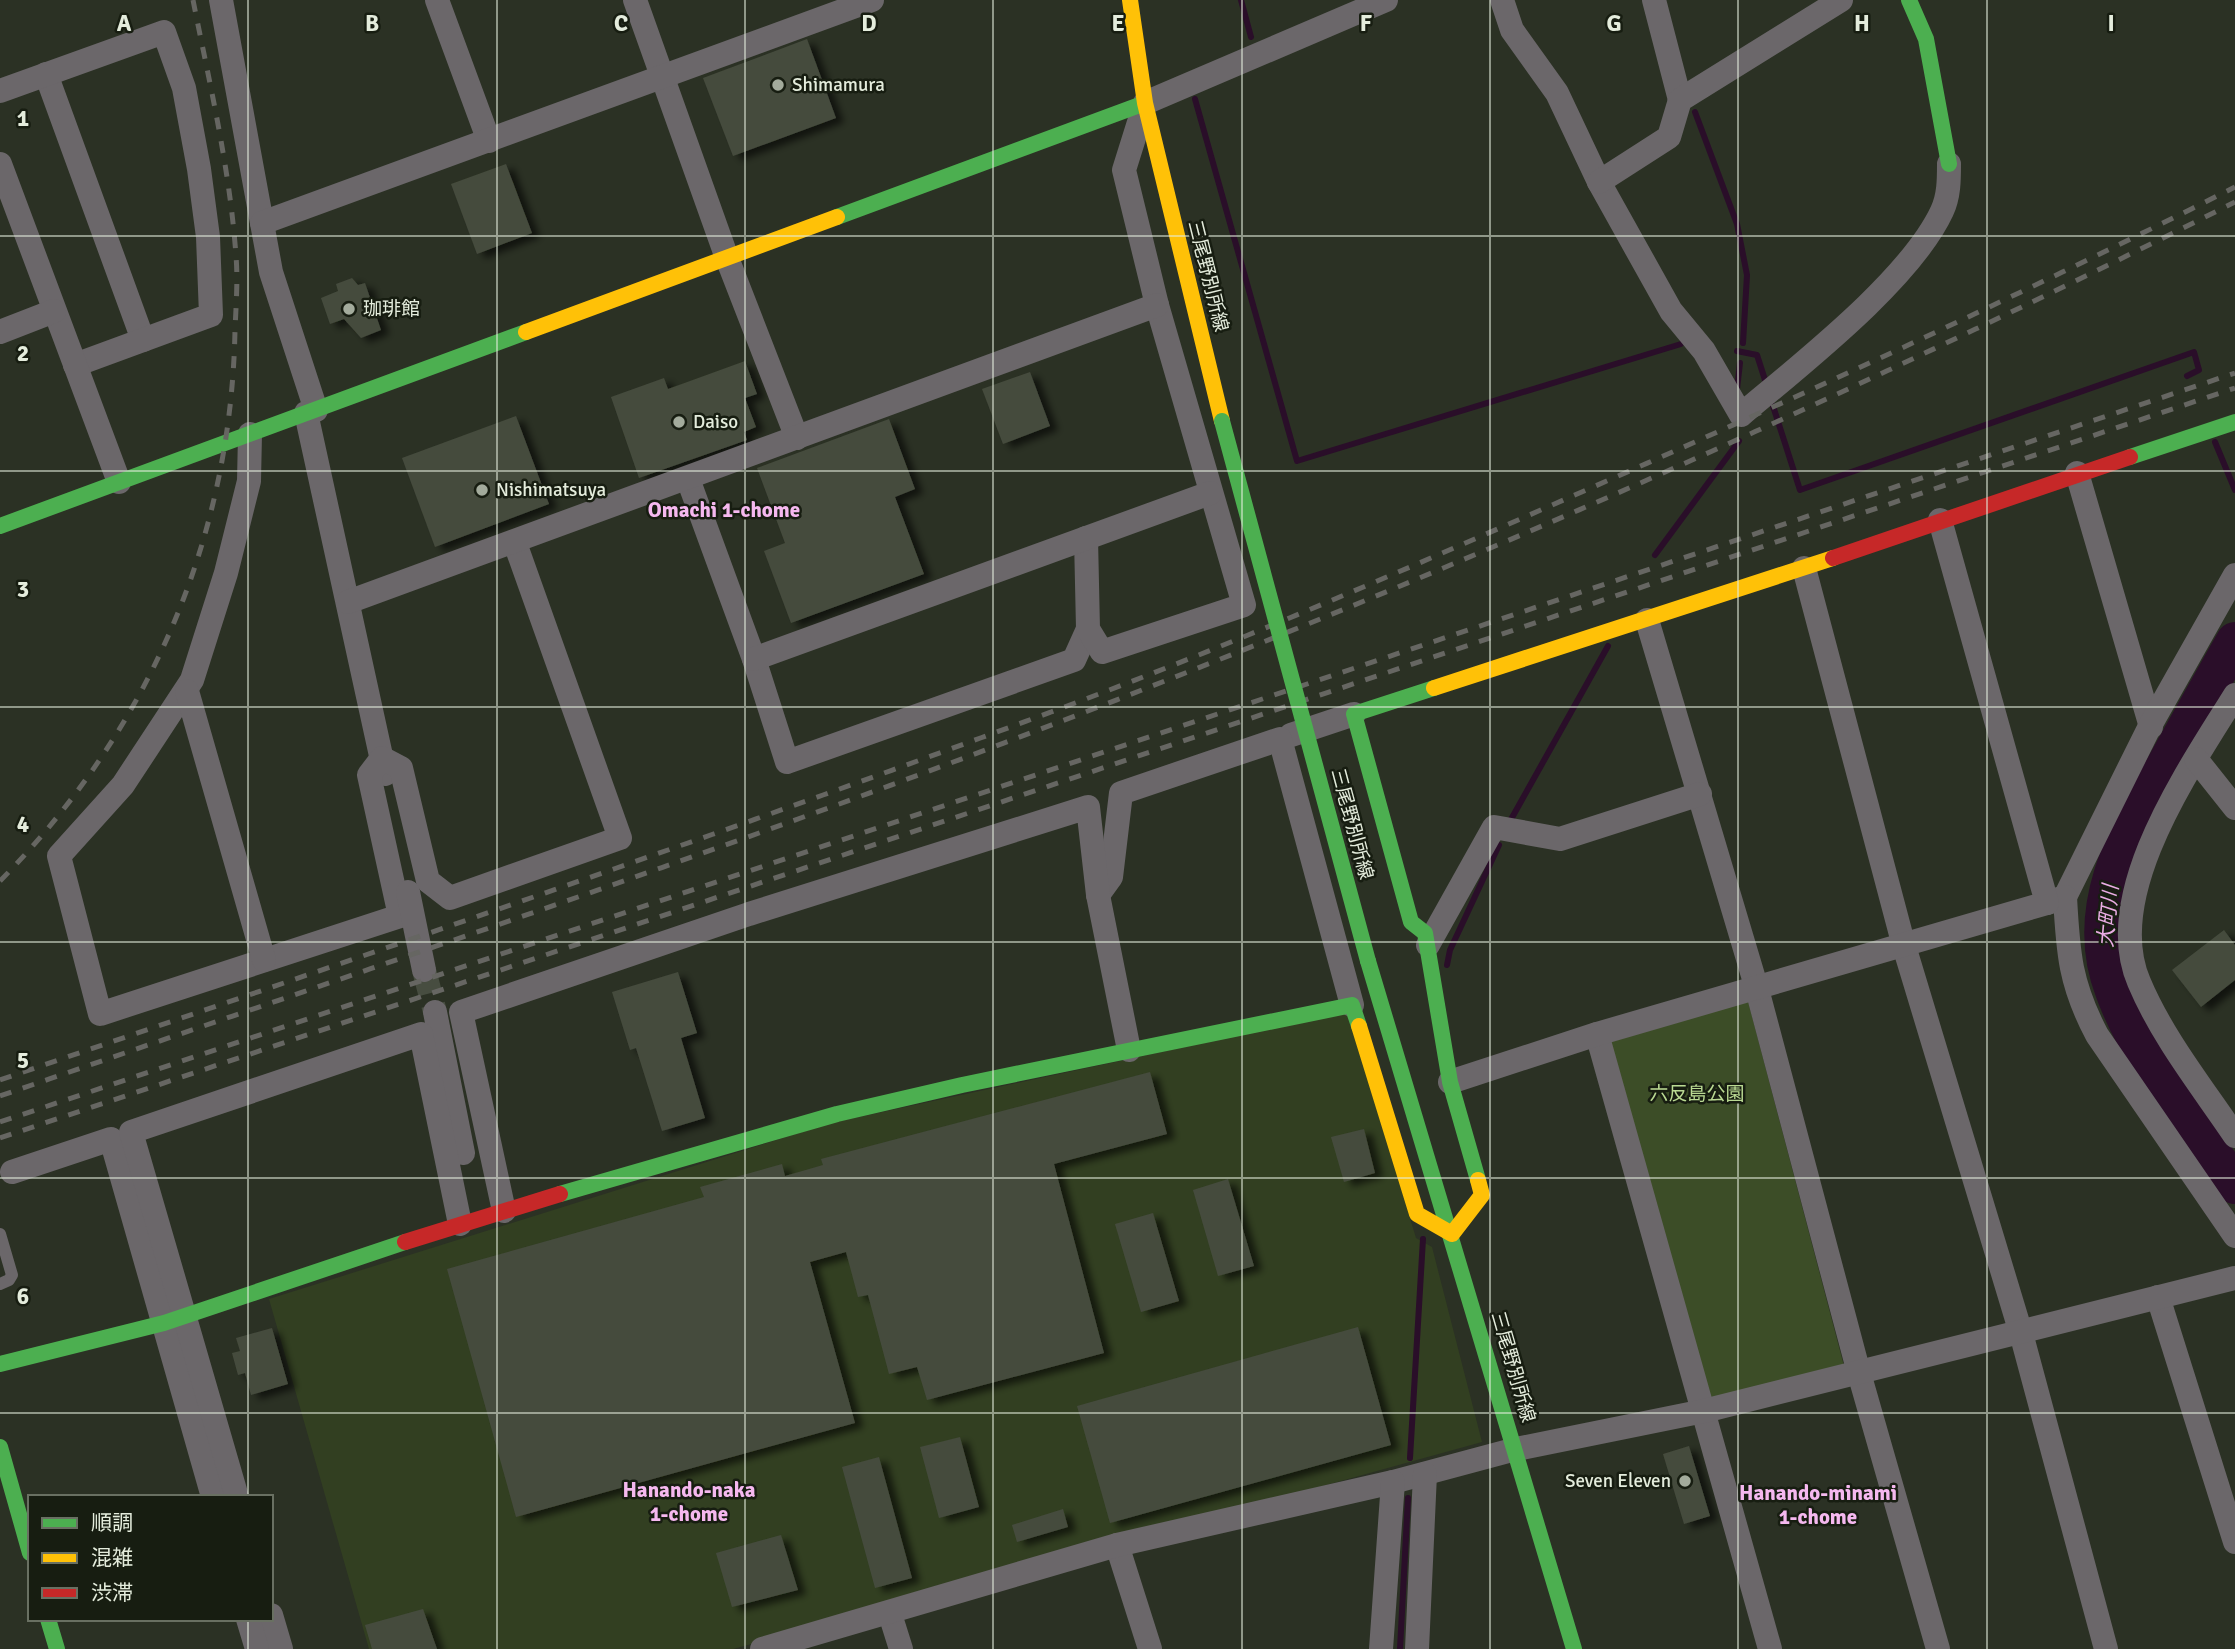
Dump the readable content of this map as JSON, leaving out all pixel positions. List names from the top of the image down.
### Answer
{
  "streets": {
    "street": ["三尾野別所線"]
  },
  "districts": ["Omachi 1-chome", "Hanando-naka 1-chome", "Hanando-minami 1-chome"],
  "water": ["大町川"],
  "parks": ["六反島公園"],
  "places": [
    "Shimamura",
    "珈琲館",
    "Daiso",
    "Nishimatsuya",
    "Seven Eleven"
  ],
  "legend": ["順調", "混雑", "渋滞"],
  "grid": {
    "columns": [
      "A",
      "B",
      "C",
      "D",
      "E",
      "F",
      "G",
      "H",
      "I"
    ],
    "rows": [
      "1",
      "2",
      "3",
      "4",
      "5",
      "6"
    ]
  }
}
